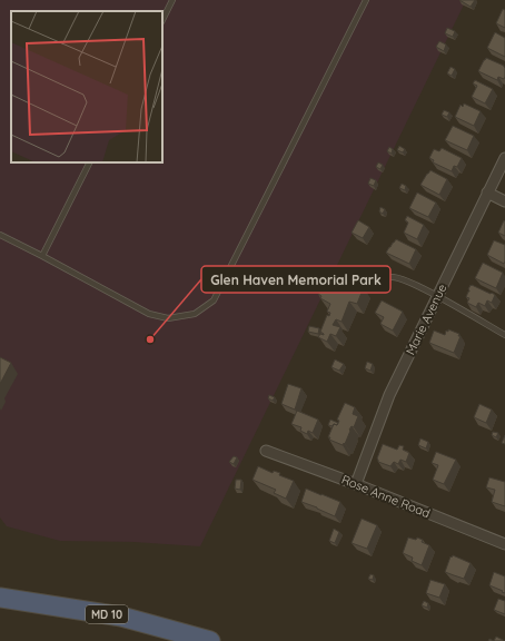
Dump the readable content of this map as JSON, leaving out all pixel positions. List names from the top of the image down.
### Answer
{
  "streets": {
    "highway": ["MD 10"],
    "street": ["Marie Avenue", "Rose Anne Road"]
  },
  "crossings": [
    ["Marie Avenue", "Rose Anne Road"]
  ],
  "places": ["Glen Haven Memorial Park"]
}
